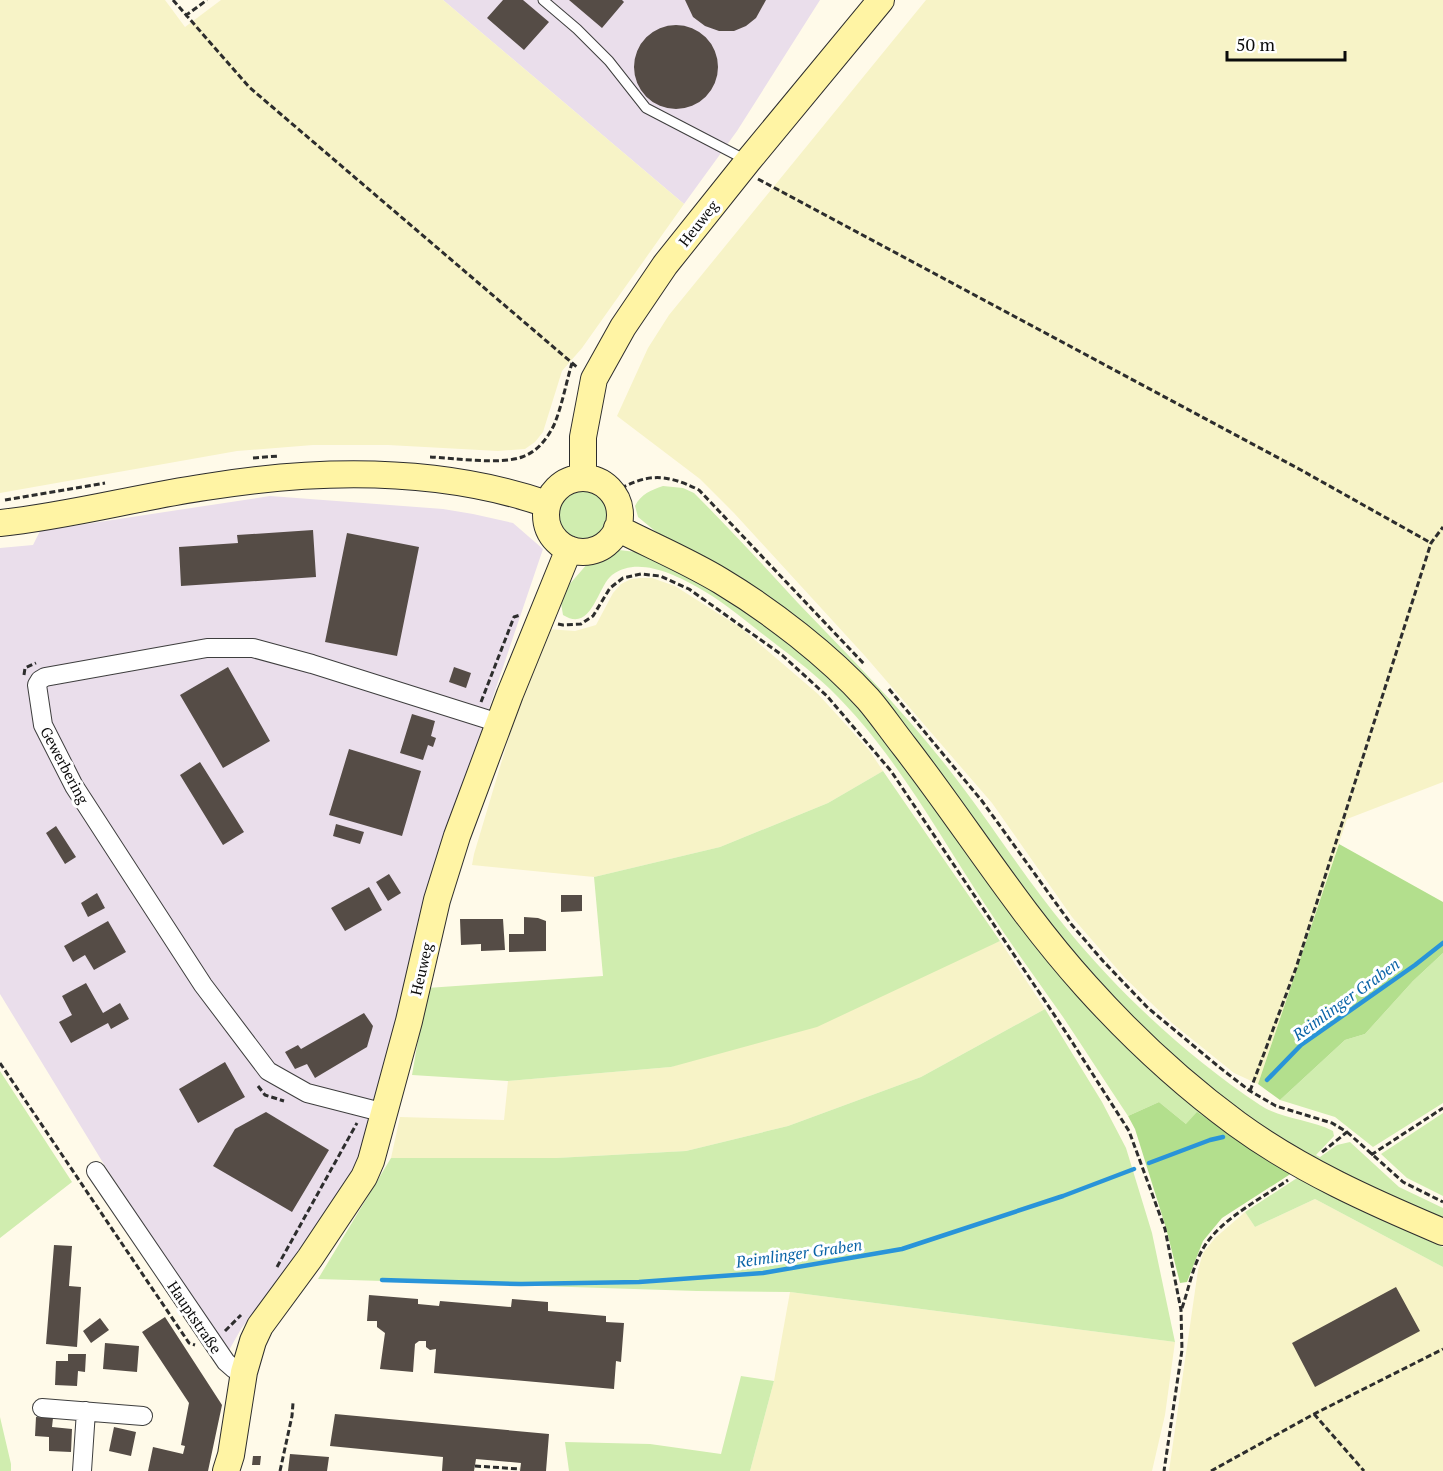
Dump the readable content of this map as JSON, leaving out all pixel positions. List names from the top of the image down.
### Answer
{
  "streets": {
    "main road": ["Heuweg"],
    "street": ["Gewerbering", "Hauptstraße"]
  },
  "crossings": [
    ["Heuweg", "Gewerbering"],
    ["Heuweg", "Hauptstraße"]
  ],
  "water": ["Reimlinger Graben"],
  "scale_bar": "50 m"
}
